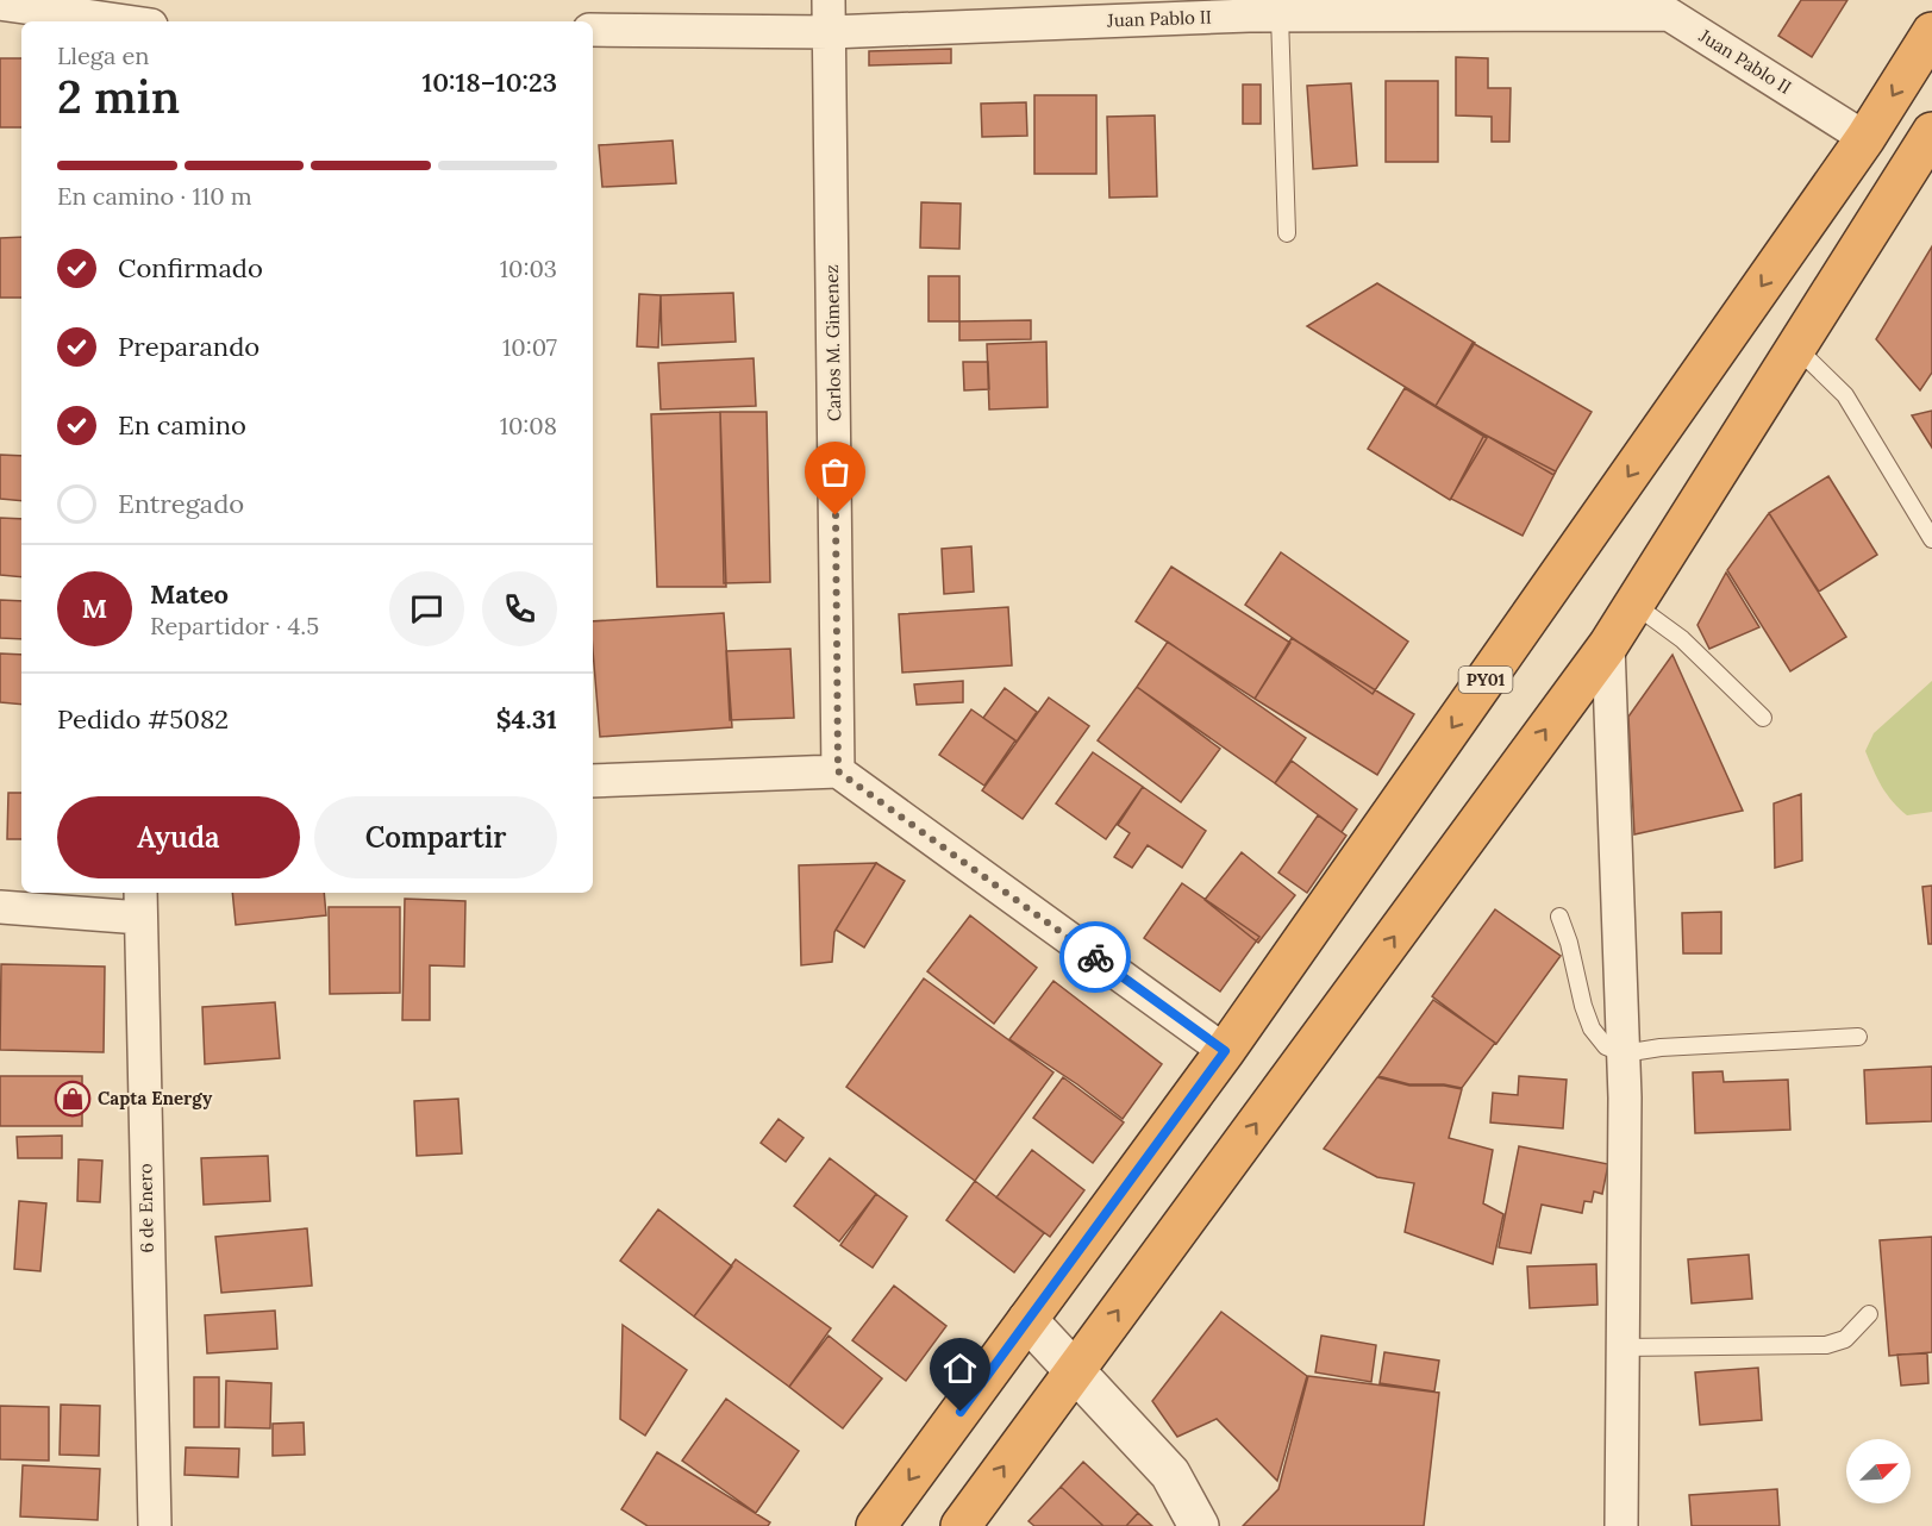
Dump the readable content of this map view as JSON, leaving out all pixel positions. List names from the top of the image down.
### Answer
{
  "streets": {
    "highway": ["PY01"],
    "street": ["Juan Pablo II", "Carlos M. Gimenez", "6 de Enero"]
  },
  "crossings": [
    ["Juan Pablo II", "Carlos M. Gimenez"],
    ["Juan Pablo II", "PY01"]
  ],
  "places": {
    "shop": ["Capta Energy"]
  },
  "north": "top right",
  "page": {
    "heading": ["2 min", "Llega en", "10:18–10:23"],
    "panel": [
      "Mateo",
      "Repartidor · 4.5",
      "Pedido #5082",
      "$4.31"
    ],
    "bar": "En camino · 110 m",
    "list": [
      ["Confirmado", "10:03"],
      ["Preparando", "10:07"],
      ["En camino", "10:08"],
      "Entregado"
    ],
    "round": "M",
    "buttons": ["Ayuda", "Compartir"]
  }
}
